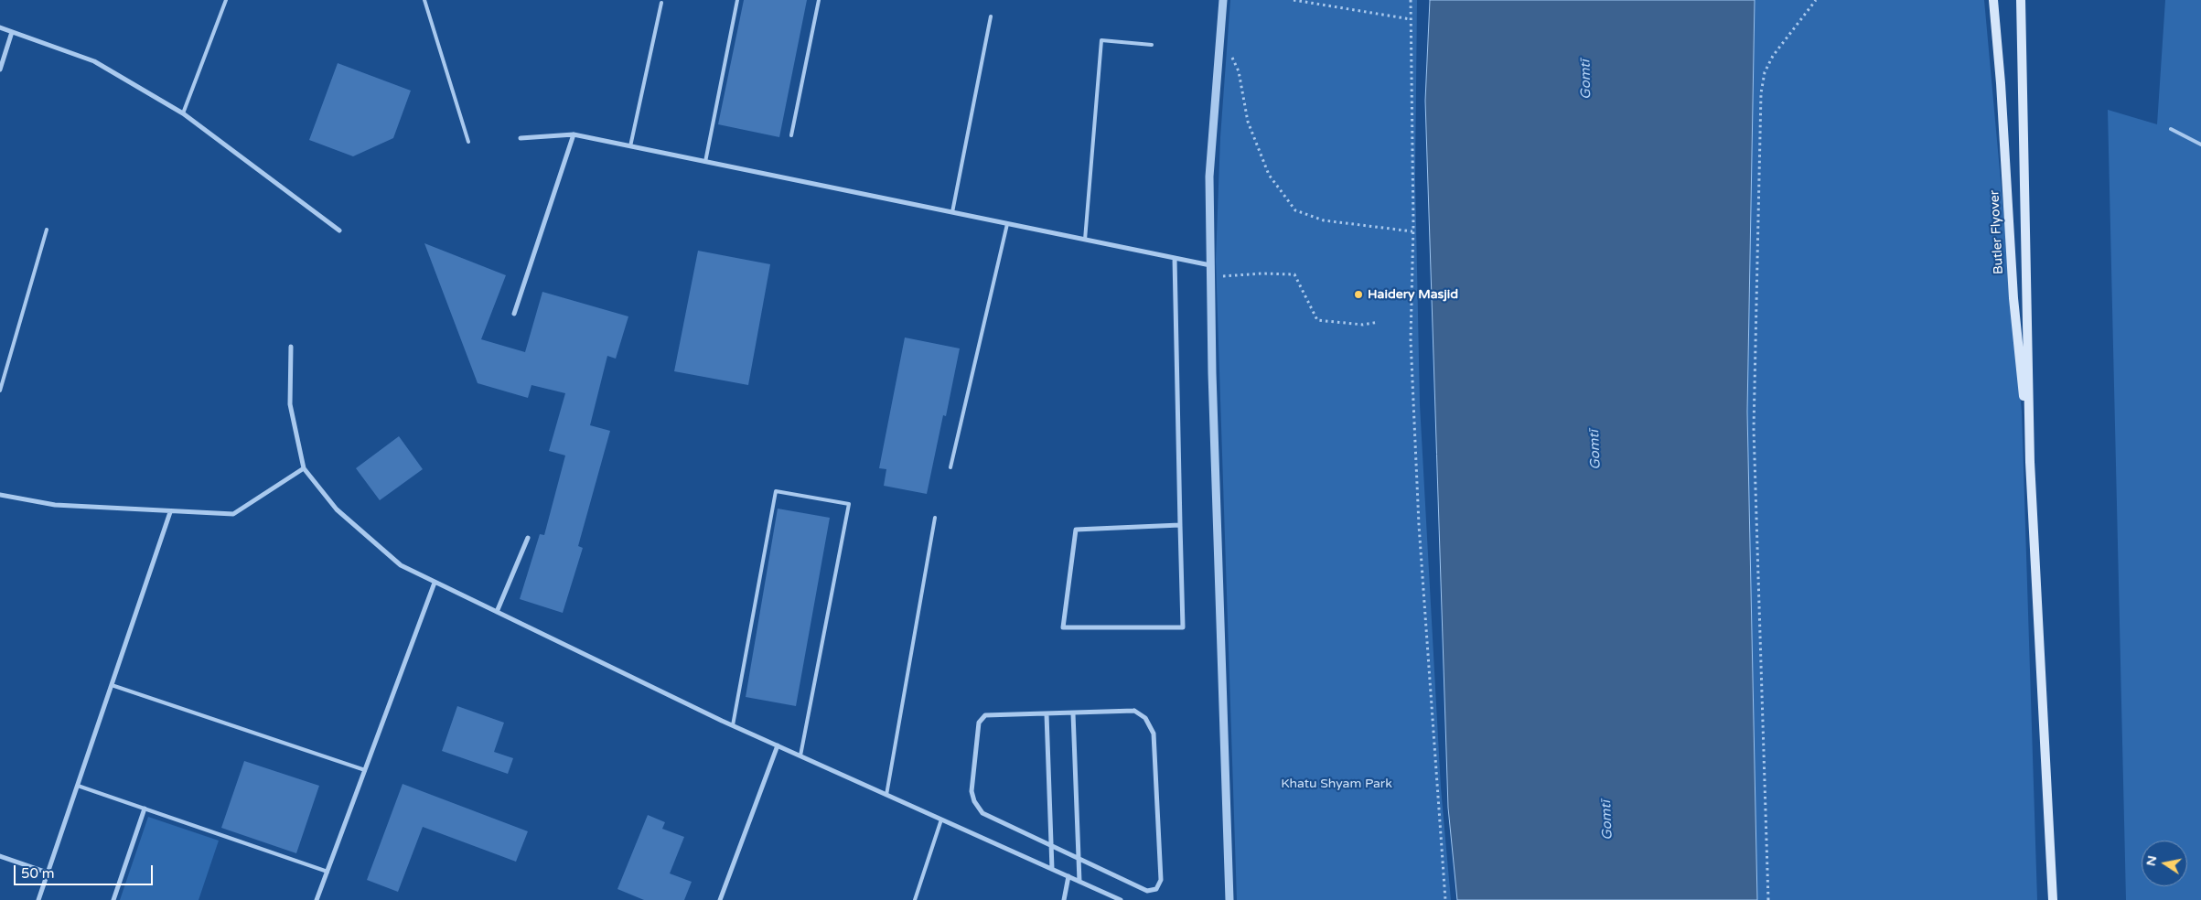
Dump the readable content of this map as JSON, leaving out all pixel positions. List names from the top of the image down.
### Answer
{
  "streets": {
    "main road": ["Butler Flyover"]
  },
  "water": ["Gomtī"],
  "parks": ["Khatu Shyam Park"],
  "places": ["Haidery Masjid"],
  "scale_bar": "50 m",
  "north": "left"
}
